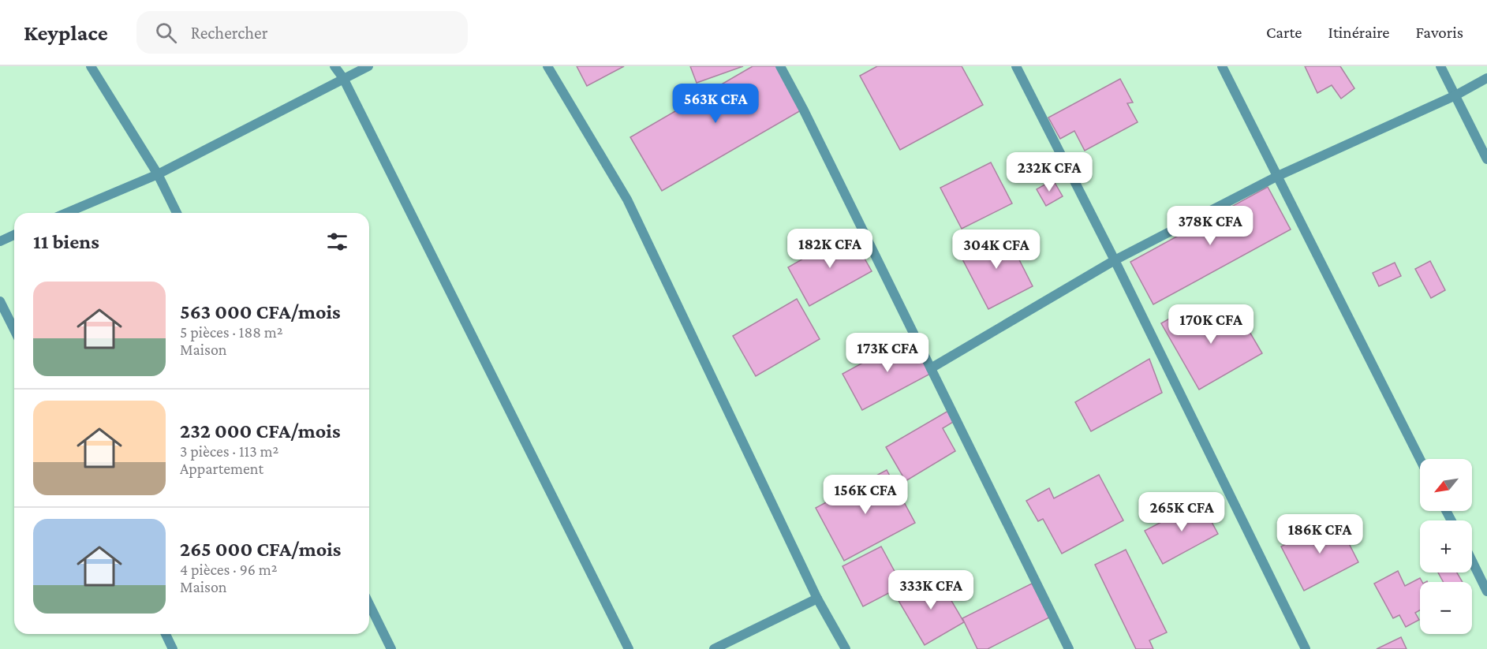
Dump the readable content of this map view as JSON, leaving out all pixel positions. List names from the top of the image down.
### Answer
{
  "north": "bottom left",
  "page": {
    "header": "Keyplace",
    "search": "Rechercher",
    "nav": ["Carte", "Itinéraire", "Favoris"],
    "price": [
      "563K CFA",
      "232K CFA",
      "378K CFA",
      "182K CFA",
      "304K CFA",
      "170K CFA",
      "173K CFA",
      "156K CFA",
      "265K CFA",
      "186K CFA",
      "333K CFA"
    ],
    "heading": "11 biens",
    "list": [
      {
        "name": "563 000 CFA/mois",
        "note": "5 pièces · 188 m² · Maison"
      },
      {
        "name": "232 000 CFA/mois",
        "note": "3 pièces · 113 m² · Appartement"
      },
      {
        "name": "265 000 CFA/mois",
        "note": "4 pièces · 96 m² · Maison"
      }
    ],
    "map_buttons": ["+", "−"]
  }
}
